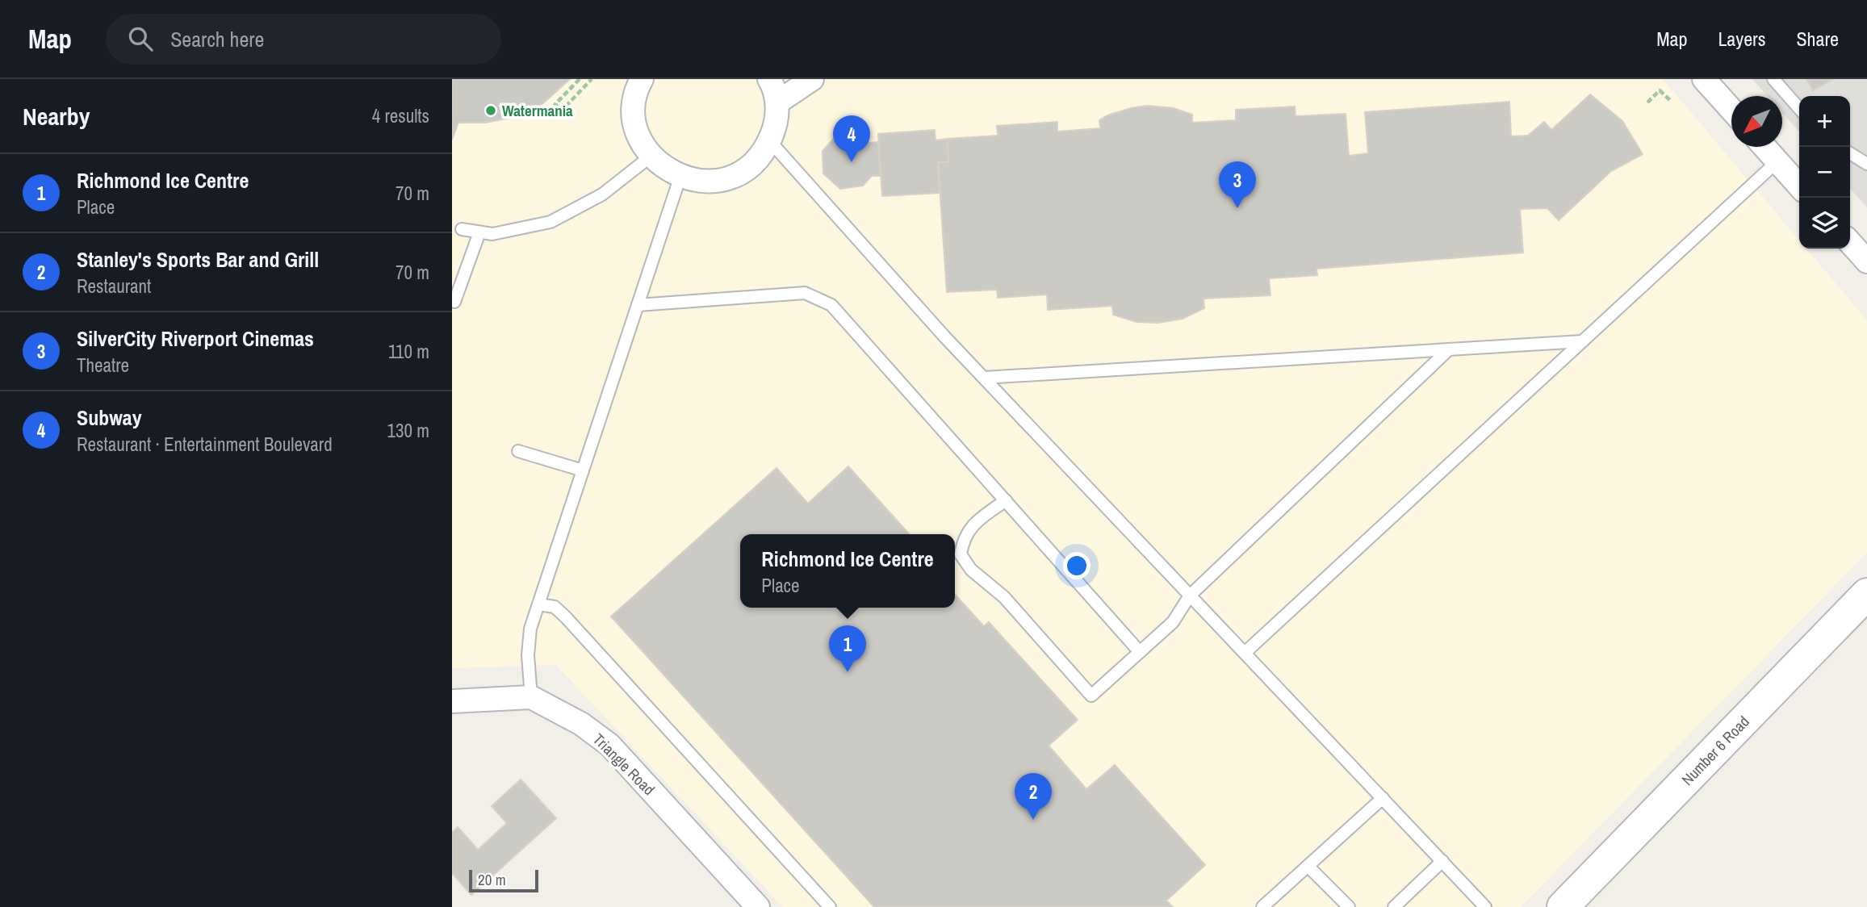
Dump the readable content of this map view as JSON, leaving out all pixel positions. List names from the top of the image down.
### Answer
{
  "streets": {
    "street": ["Number 6 Road", "Triangle Road"]
  },
  "places": ["Watermania"],
  "scale_bar": "20 m",
  "north": "bottom left",
  "page": {
    "header": "Map",
    "search": "Search here",
    "nav": ["Map", "Layers", "Share"],
    "heading": ["Nearby", "4 results"],
    "map_buttons": ["+", "−"],
    "pins": [
      "4",
      "3",
      "1",
      "2"
    ],
    "list": [
      {
        "mark": "1",
        "name": "Richmond Ice Centre",
        "note": "Place",
        "value": "70 m"
      },
      {
        "mark": "2",
        "name": "Stanley's Sports Bar and Grill",
        "note": "Restaurant",
        "value": "70 m"
      },
      {
        "mark": "3",
        "name": "SilverCity Riverport Cinemas",
        "note": "Theatre",
        "value": "110 m"
      },
      {
        "mark": "4",
        "name": "Subway",
        "note": "Restaurant · Entertainment Boulevard",
        "value": "130 m"
      }
    ],
    "popup": ["Richmond Ice Centre", "Place"],
    "scale": "20 m"
  }
}
